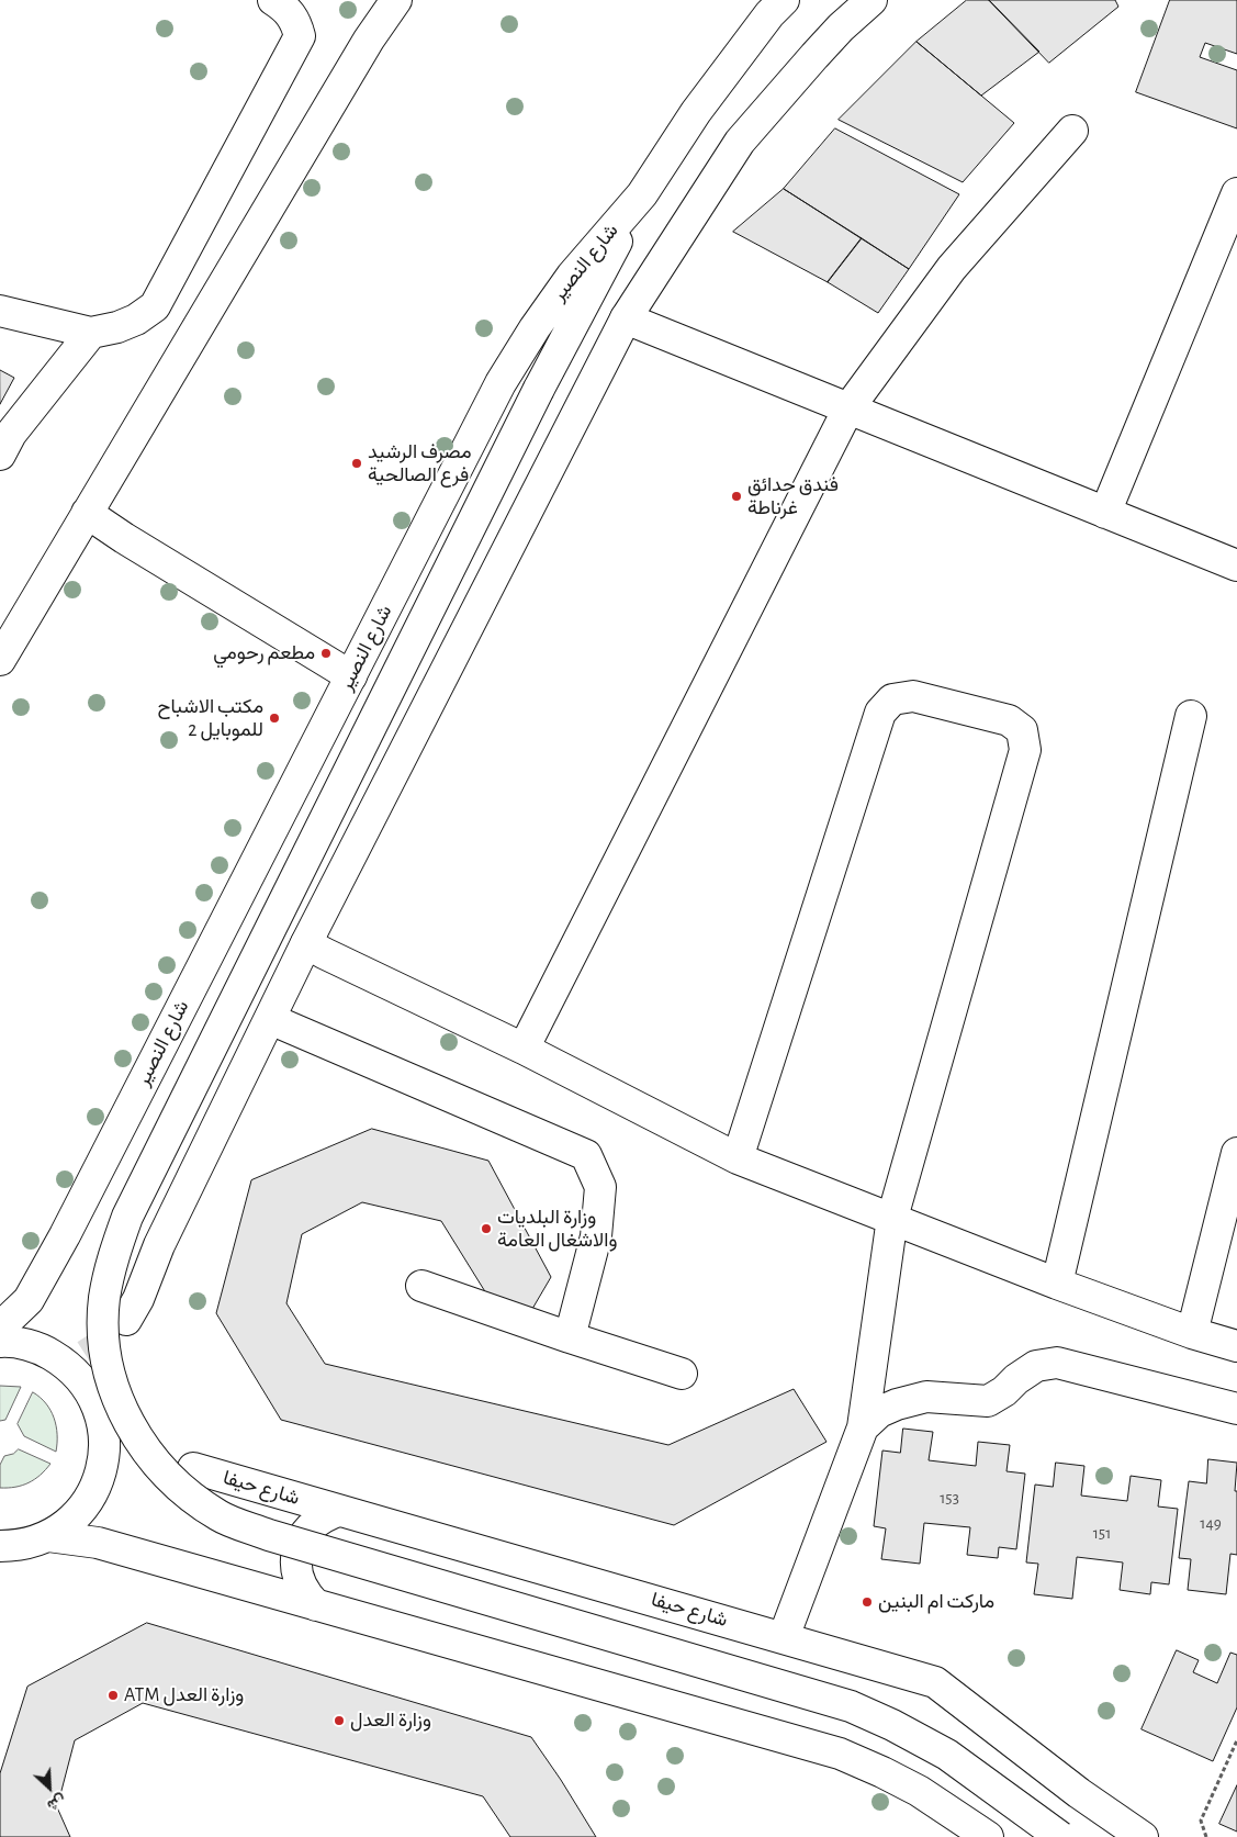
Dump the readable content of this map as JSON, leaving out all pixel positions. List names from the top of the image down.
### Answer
{
  "streets": {
    "main road": ["شارع النصیر", "شارع حيفا"]
  },
  "places": [
    "مصرف الرشيد فرع الصالحية",
    "فندق حدائق غرناطة",
    "مطعم رحومي",
    "مكتب الاشباح 2 للموبايل",
    "وزارة البلديات والاشغال العامة",
    "ماركت ام البنين",
    "ATM وزارة العدل",
    "وزارة العدل"
  ],
  "house_numbers": ["153", "149", "151"],
  "north": "bottom right"
}
